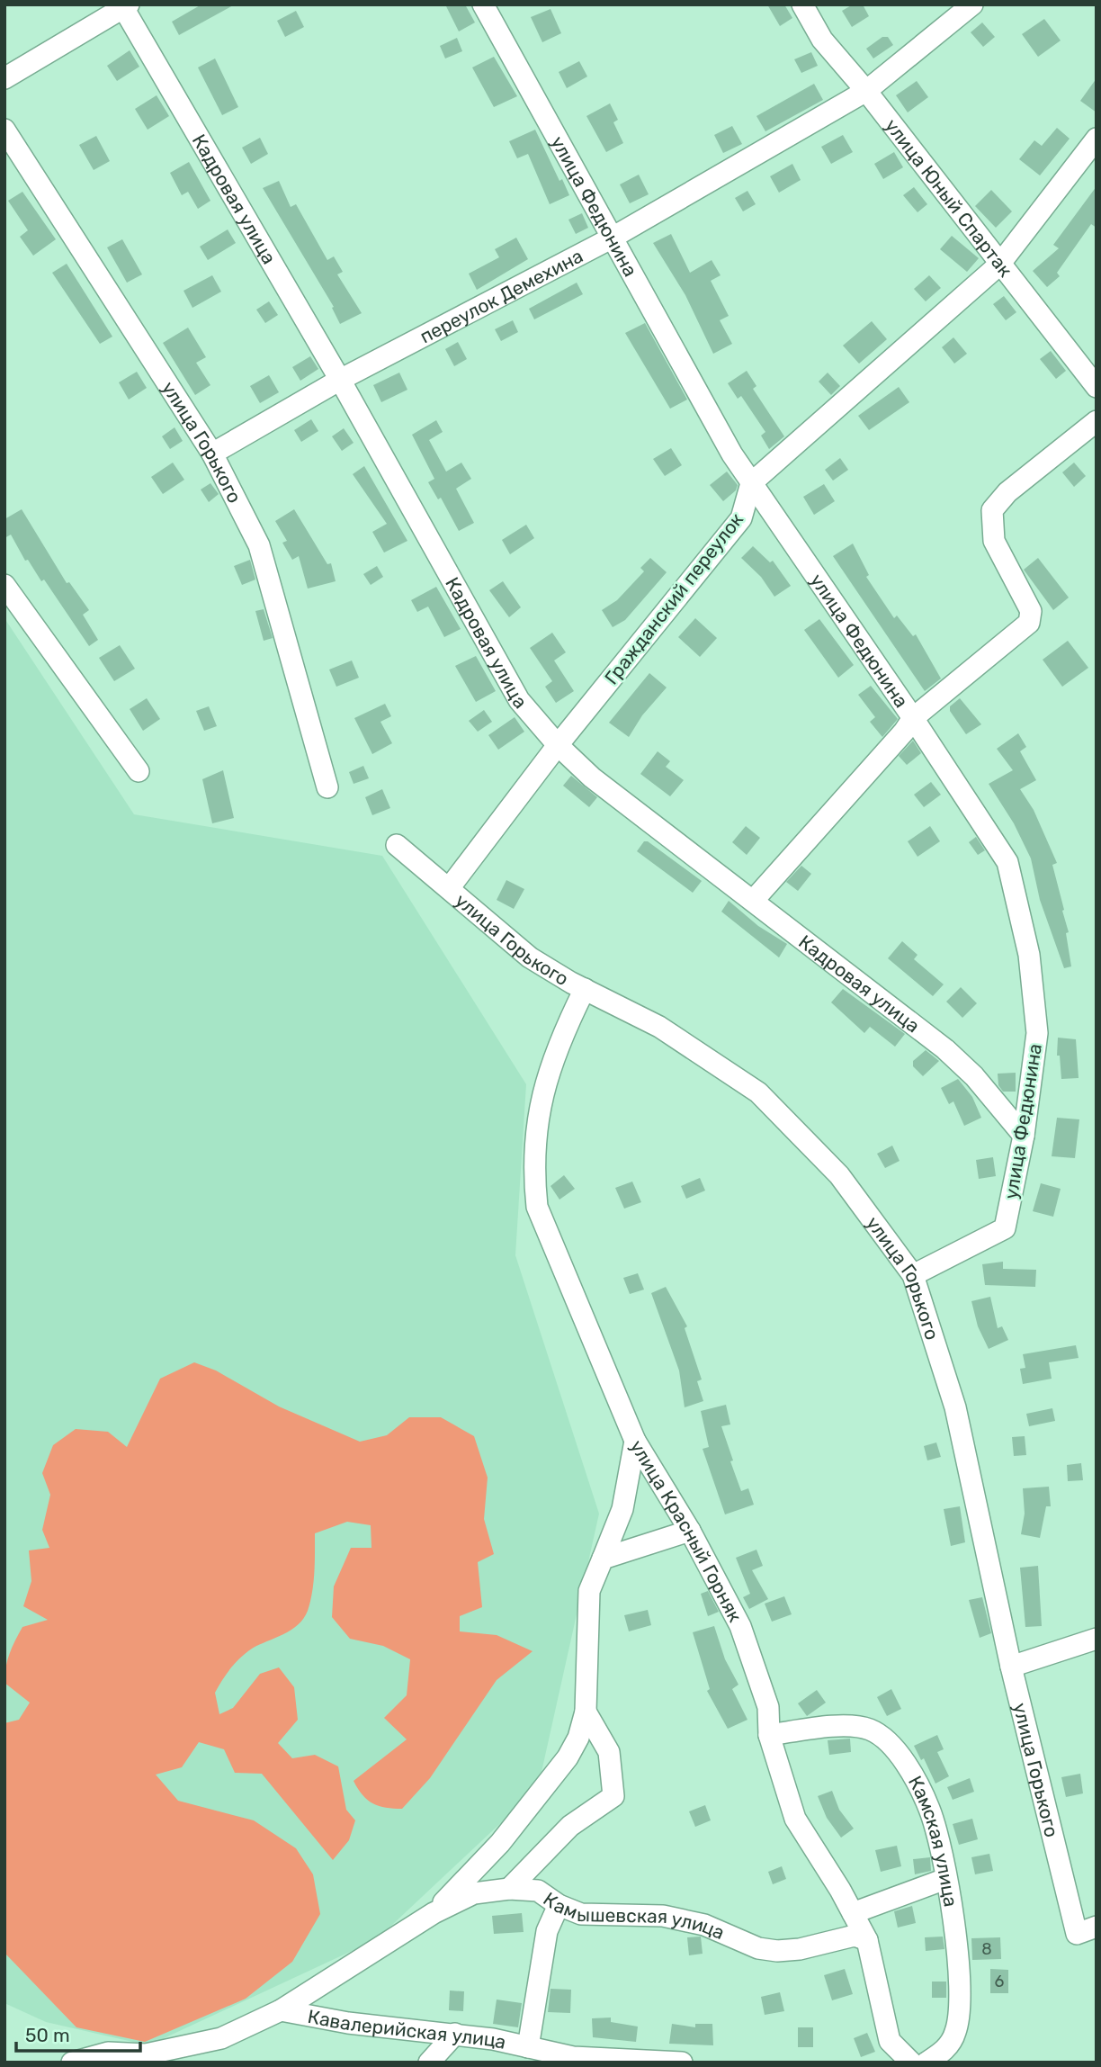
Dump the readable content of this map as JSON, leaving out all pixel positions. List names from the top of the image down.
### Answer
{
  "streets": {
    "street": [
      "улица Юный Спартак",
      "Кадровая улица",
      "улица Федюнина",
      "переулок Демехина",
      "улица Горького",
      "Гражданский переулок",
      "улица Красный Горняк",
      "Камская улица",
      "Камышевская улица",
      "Кавалерийская улица"
    ]
  },
  "crossings": [
    ["улица Юный Спартак", "переулок Демехина"],
    ["Кадровая улица", "улица Федюнина"],
    ["Кадровая улица", "переулок Демехина"],
    ["Кадровая улица", "Гражданский переулок"],
    ["улица Федюнина", "переулок Демехина"],
    ["улица Федюнина", "улица Горького"],
    ["улица Федюнина", "Гражданский переулок"],
    ["переулок Демехина", "улица Горького"],
    ["улица Горького", "Гражданский переулок"],
    ["улица Горького", "улица Красный Горняк"],
    ["улица Красный Горняк", "Камская улица"],
    ["улица Красный Горняк", "Камышевская улица"],
    ["Камышевская улица", "Кавалерийская улица"]
  ],
  "house_numbers": ["8", "6"],
  "scale_bar": "50 m"
}
